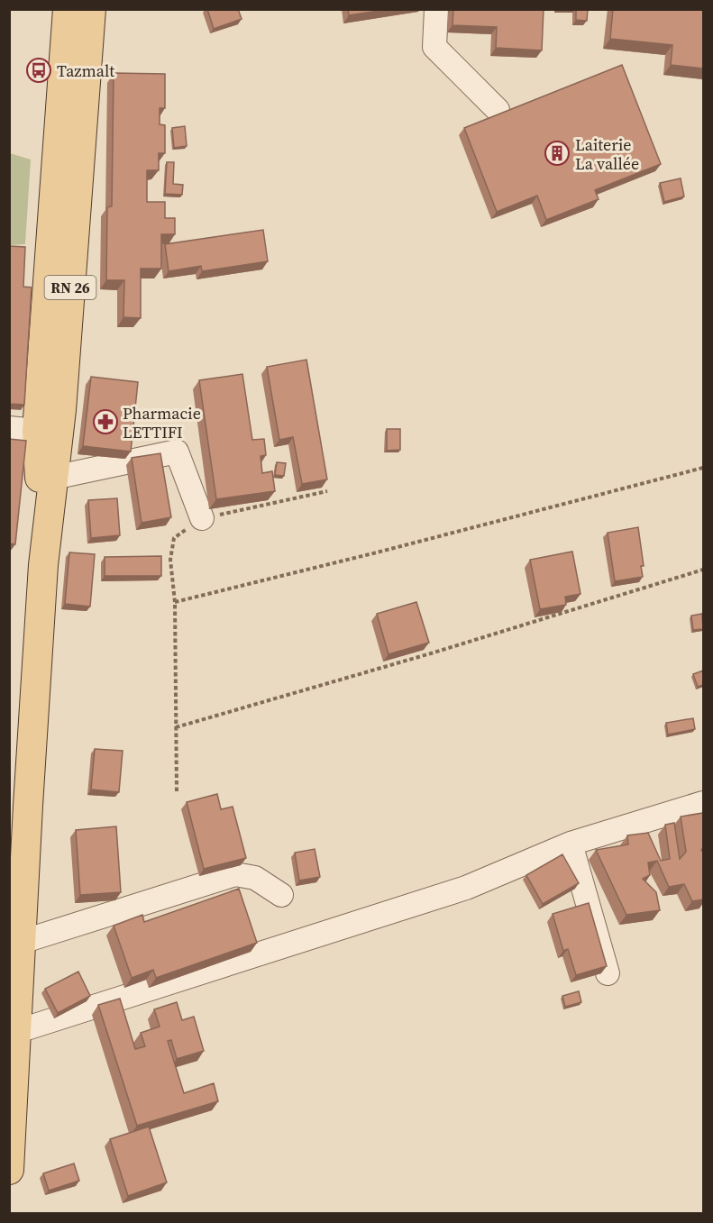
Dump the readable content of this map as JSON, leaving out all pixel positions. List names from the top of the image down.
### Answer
{
  "streets": {
    "main road": ["RN 26"]
  },
  "places": {
    "bus stop": ["Tazmalt"],
    "building": ["Laiterie La vallée"],
    "pharmacy": ["Pharmacie LETTIFI"]
  }
}
